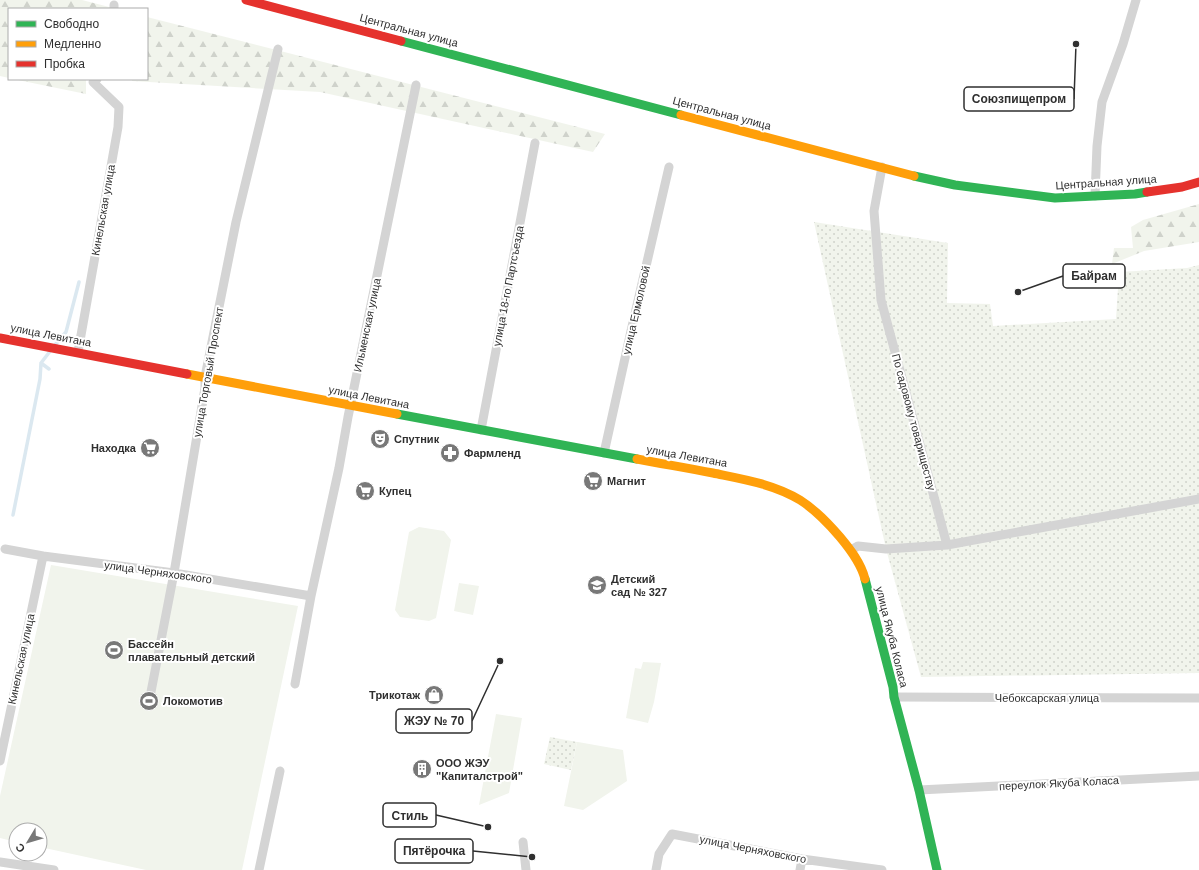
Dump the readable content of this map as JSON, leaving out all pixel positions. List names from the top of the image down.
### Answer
{
  "streets": {
    "street": [
      "Центральная улица",
      "Кинельская улица",
      "улица 18-го Партсъезда",
      "улица Ермоловой",
      "Ильменская улица",
      "улица Левитана",
      "улица Торговый Проспект",
      "По садовому товариществу",
      "улица Черняховского",
      "улица Якуба Коласа",
      "Чебоксарская улица",
      "переулок Якуба Коласа"
    ]
  },
  "crossings": [
    ["Центральная улица", "По садовому товариществу"],
    ["Кинельская улица", "улица Левитана"],
    ["Кинельская улица", "улица Черняховского"],
    ["улица 18-го Партсъезда", "улица Левитана"],
    ["улица Ермоловой", "улица Левитана"],
    ["Ильменская улица", "улица Левитана"],
    ["Ильменская улица", "улица Черняховского"],
    ["улица Левитана", "улица Торговый Проспект"],
    ["улица Левитана", "улица Якуба Коласа"],
    ["улица Торговый Проспект", "улица Черняховского"],
    ["улица Якуба Коласа", "Чебоксарская улица"],
    ["улица Якуба Коласа", "переулок Якуба Коласа"]
  ],
  "places": {
    "other": [
      "Союзпищепром",
      "Байрам",
      "ЖЭУ № 70",
      "Стиль",
      "Пятёрочка"
    ],
    "theatre": ["Спутник"],
    "supermarket": ["Находка", "Магнит", "Купец"],
    "pharmacy": ["Фармленд"],
    "school or university": ["Детский сад № 327"],
    "sports": ["Бассейн плавательный детский", "Локомотив"],
    "shop": ["Трикотаж"],
    "building": ["ООО ЖЭУ \"Капиталстрой\""]
  },
  "legend": ["Свободно", "Медленно", "Пробка"],
  "north": "bottom left"
}
